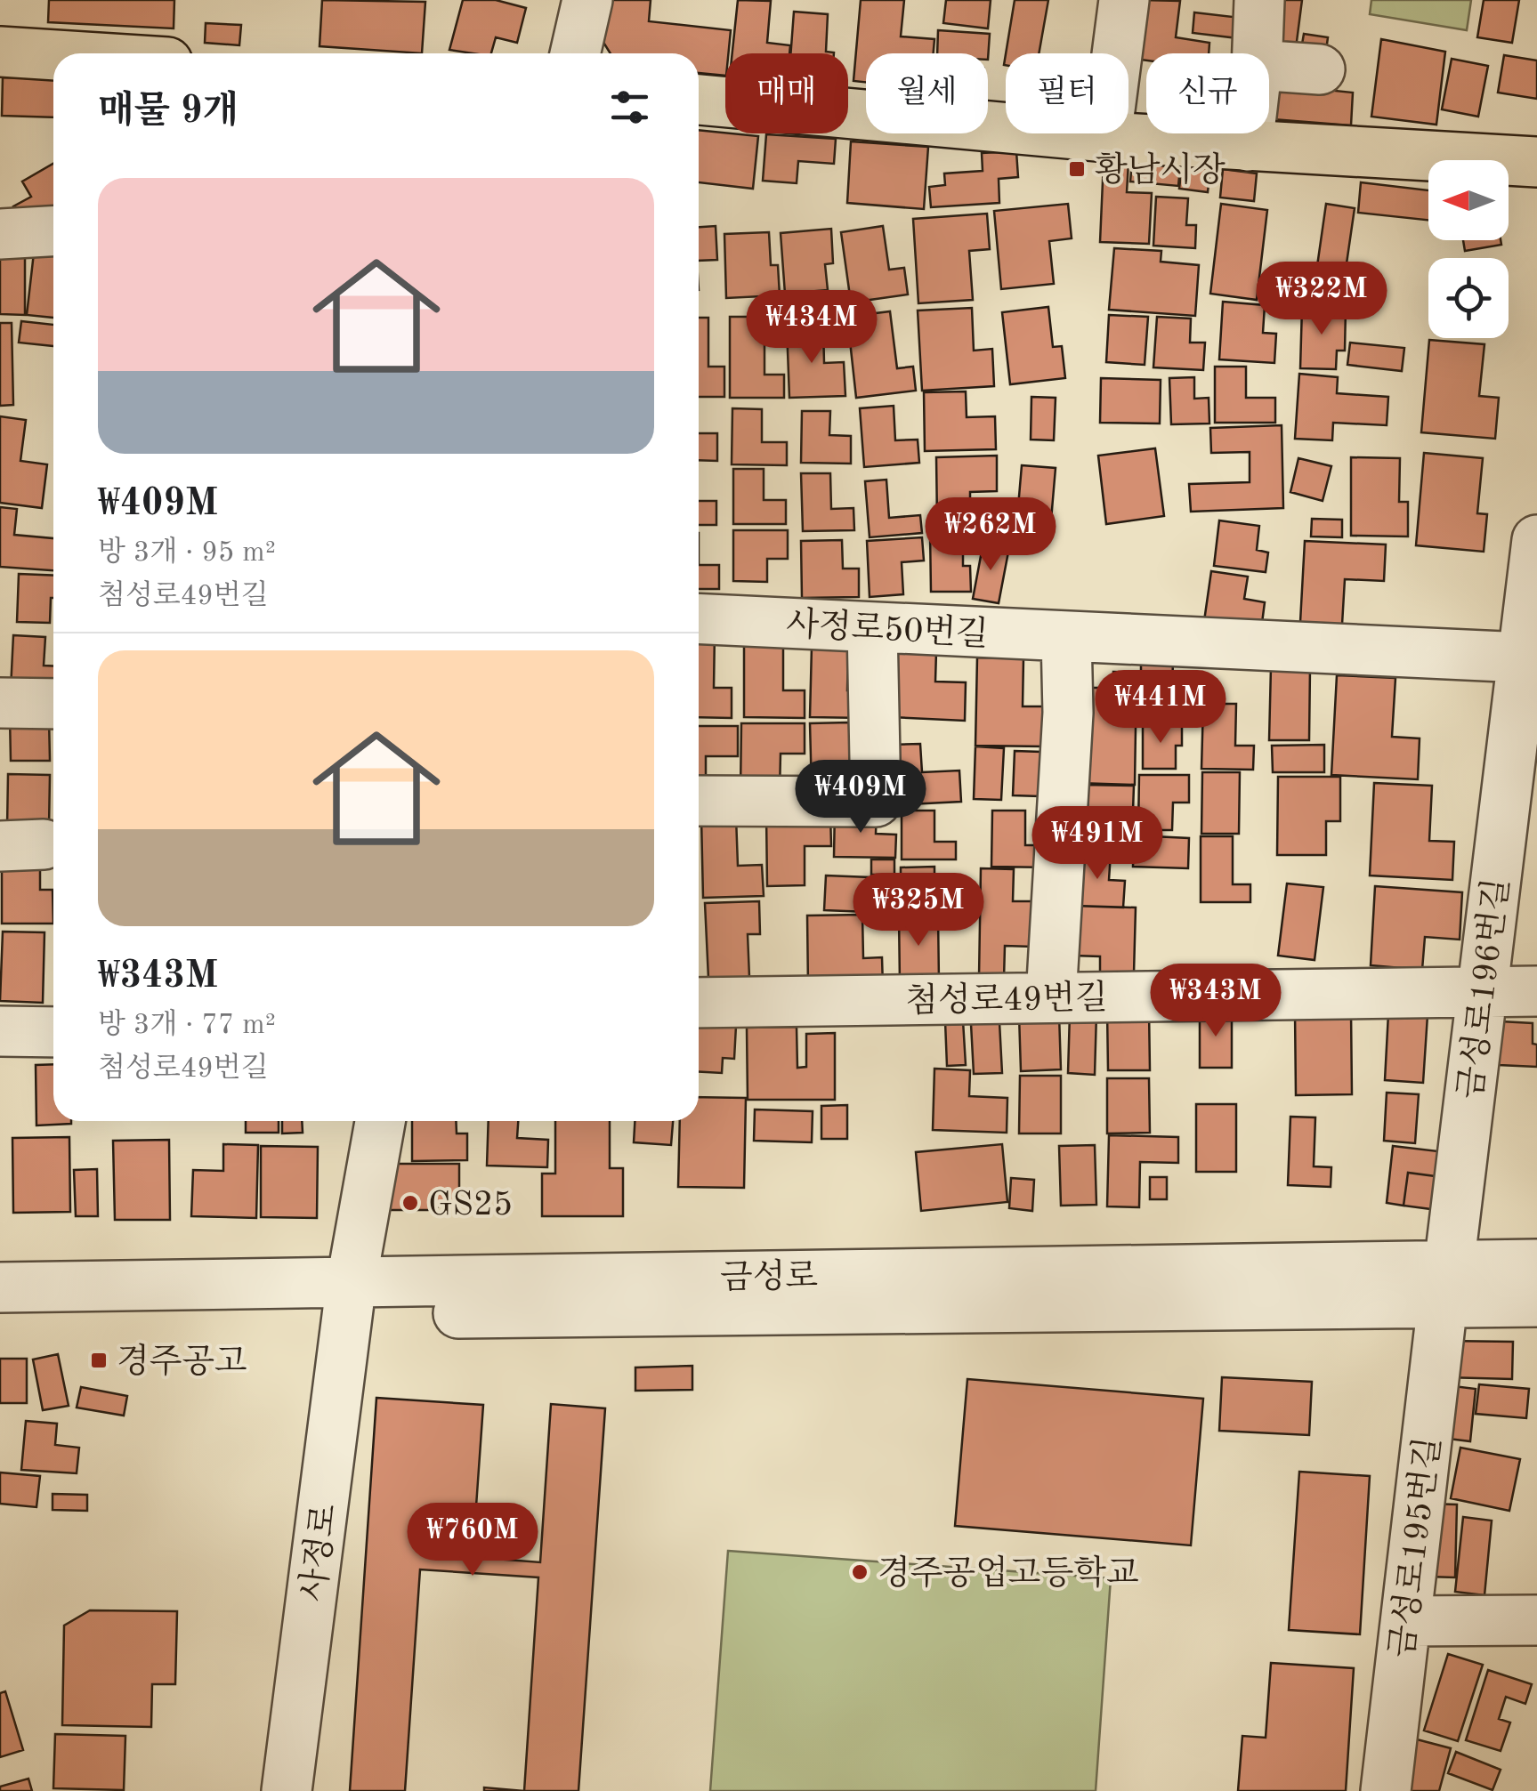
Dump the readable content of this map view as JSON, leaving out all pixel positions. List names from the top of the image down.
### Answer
{
  "streets": {
    "street": [
      "사정로50번길",
      "금성로196번길",
      "첨성로49번길",
      "금성로",
      "금성로195번길",
      "사정로"
    ]
  },
  "crossings": [
    ["금성로196번길", "첨성로49번길"],
    ["금성로196번길", "금성로"],
    ["금성로196번길", "금성로195번길"],
    ["금성로", "금성로195번길"],
    ["금성로", "사정로"]
  ],
  "places": {
    "transit": ["황남시장", "경주공고"],
    "other": ["GS25", "경주공업고등학교"]
  },
  "north": "left",
  "page": {
    "chip": [
      "매매",
      "월세",
      "필터",
      "신규"
    ],
    "heading": "매물 9개",
    "list": [
      {
        "name": "₩409M",
        "note": "방 3개 · 95 m² · 첨성로49번길"
      },
      {
        "name": "₩343M",
        "note": "방 3개 · 77 m² · 첨성로49번길"
      }
    ],
    "price": [
      "₩322M",
      "₩434M",
      "₩262M",
      "₩441M",
      "₩409M",
      "₩491M",
      "₩325M",
      "₩343M",
      "₩760M"
    ]
  }
}
